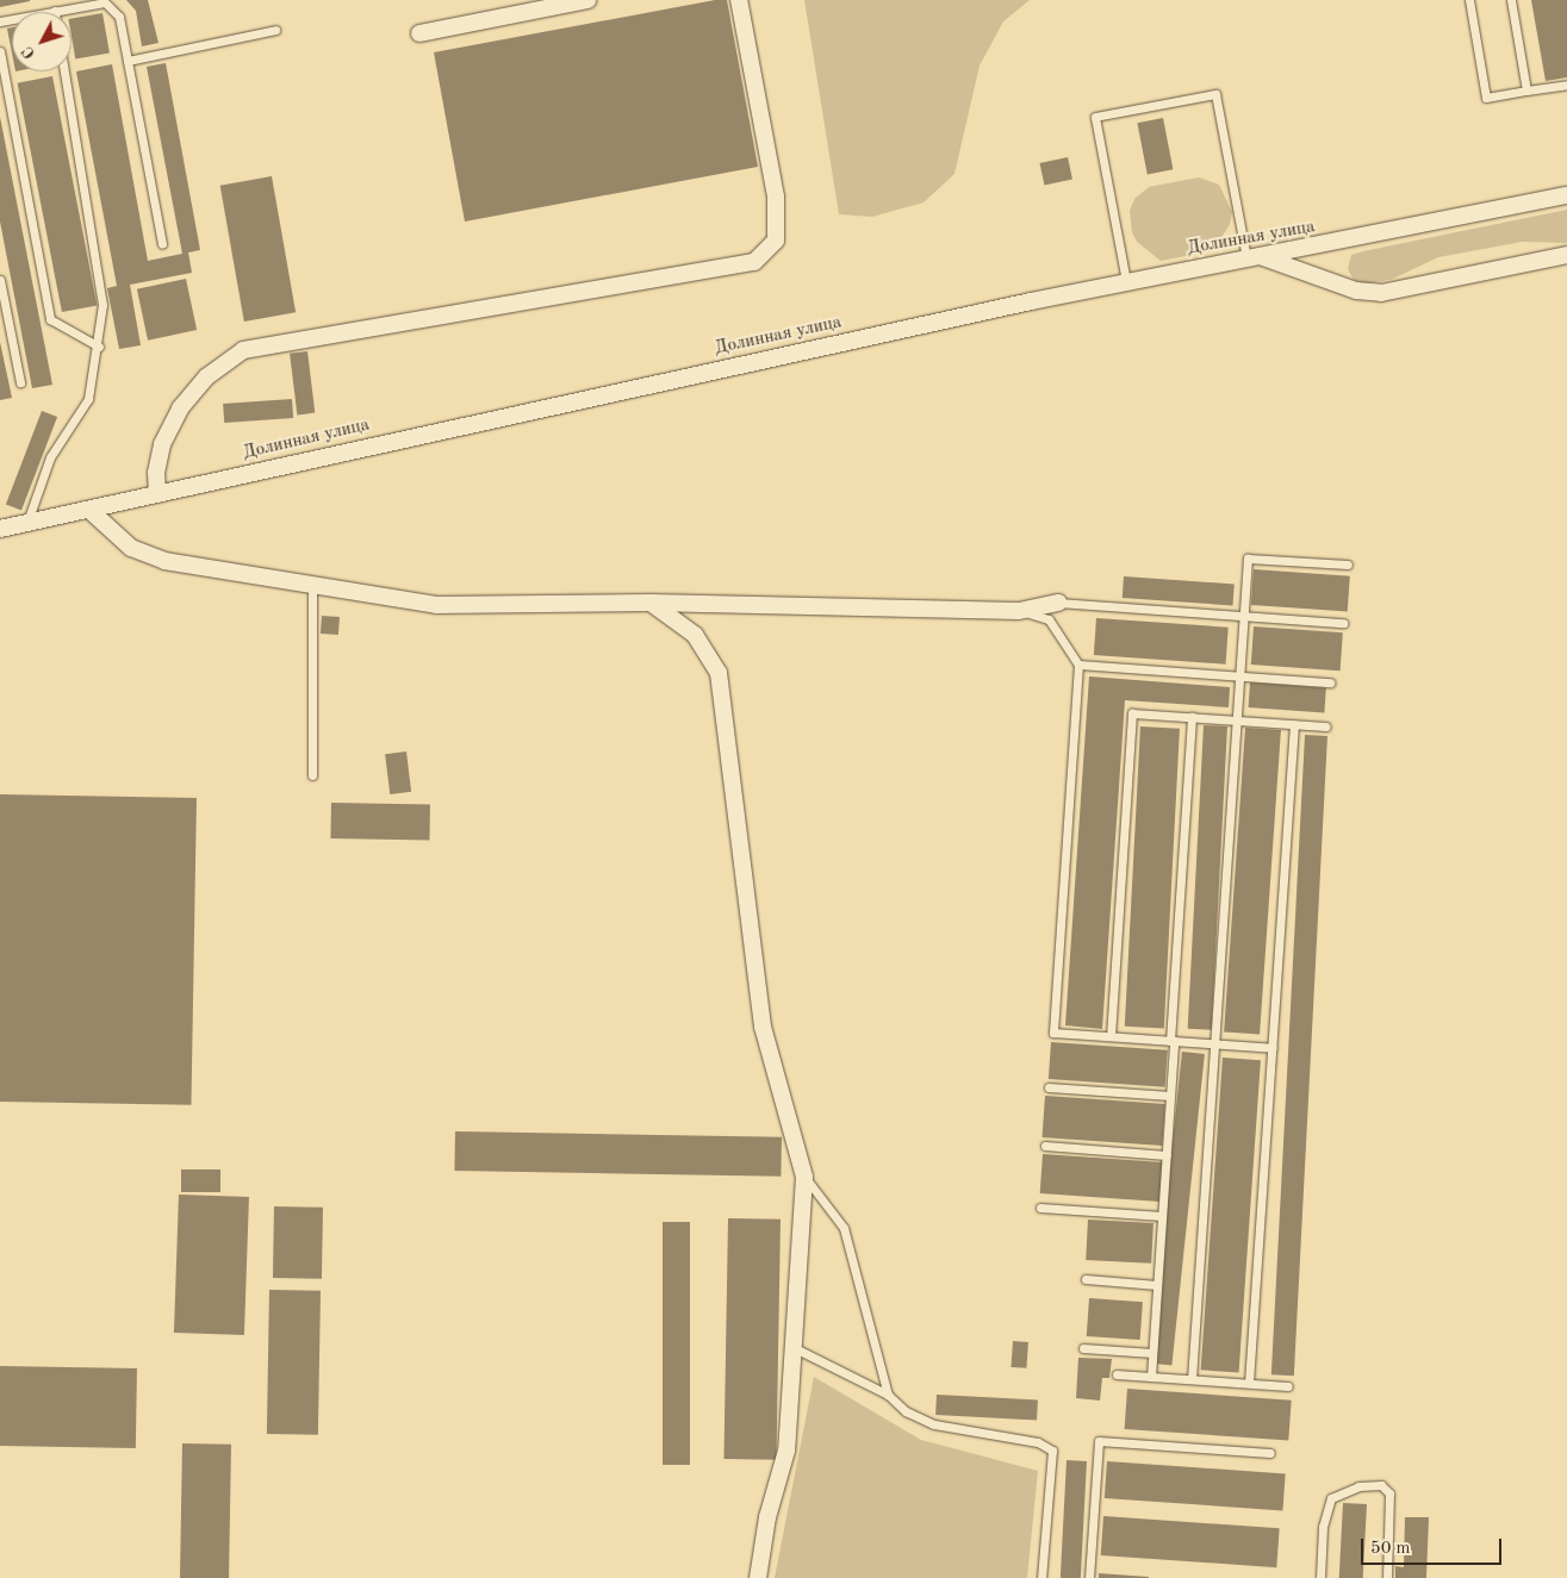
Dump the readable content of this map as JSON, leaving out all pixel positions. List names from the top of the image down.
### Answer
{
  "streets": {
    "street": ["Долинная улица"]
  },
  "scale_bar": "50 m",
  "north": "bottom left"
}
